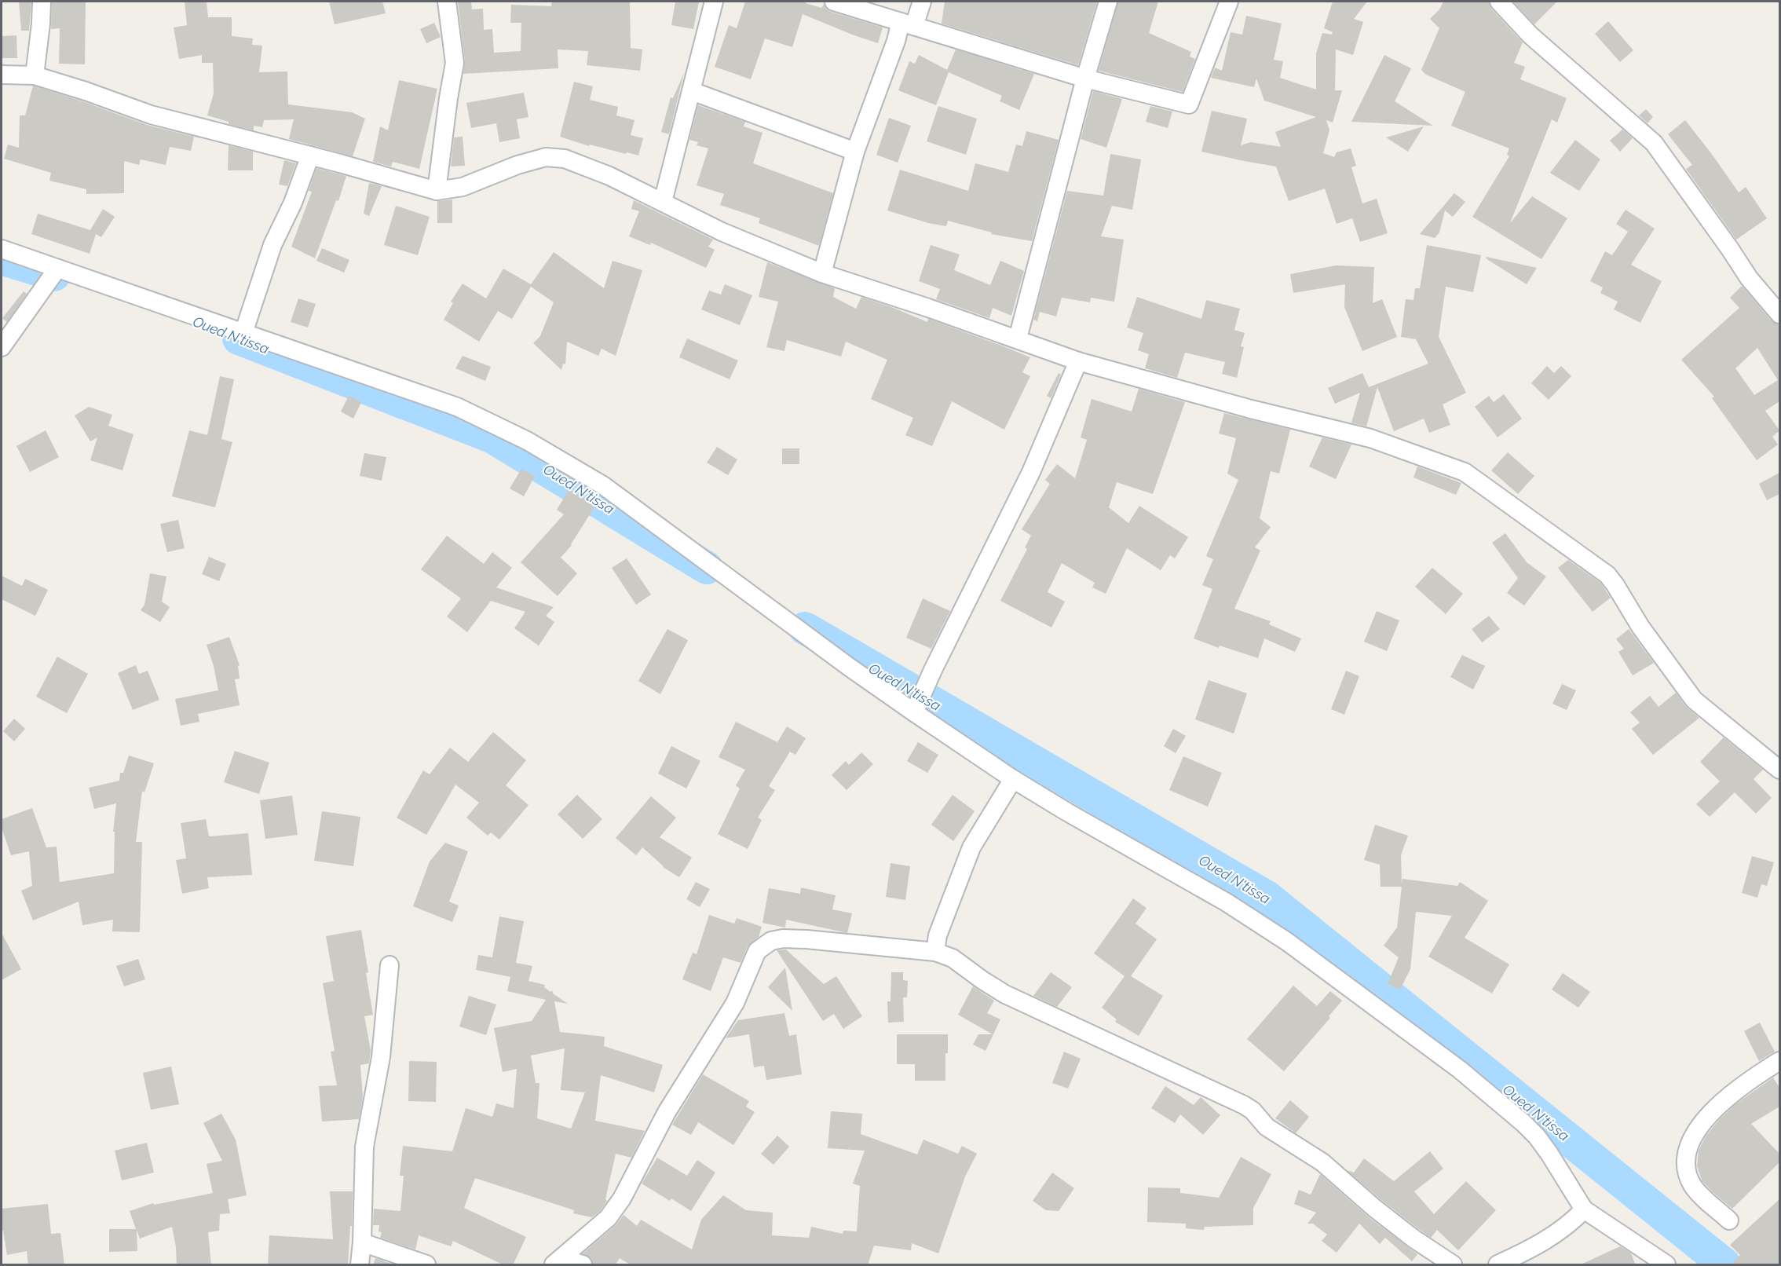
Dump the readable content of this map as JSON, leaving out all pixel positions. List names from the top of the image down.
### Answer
{
  "water": ["Oued N'tissa"]
}
